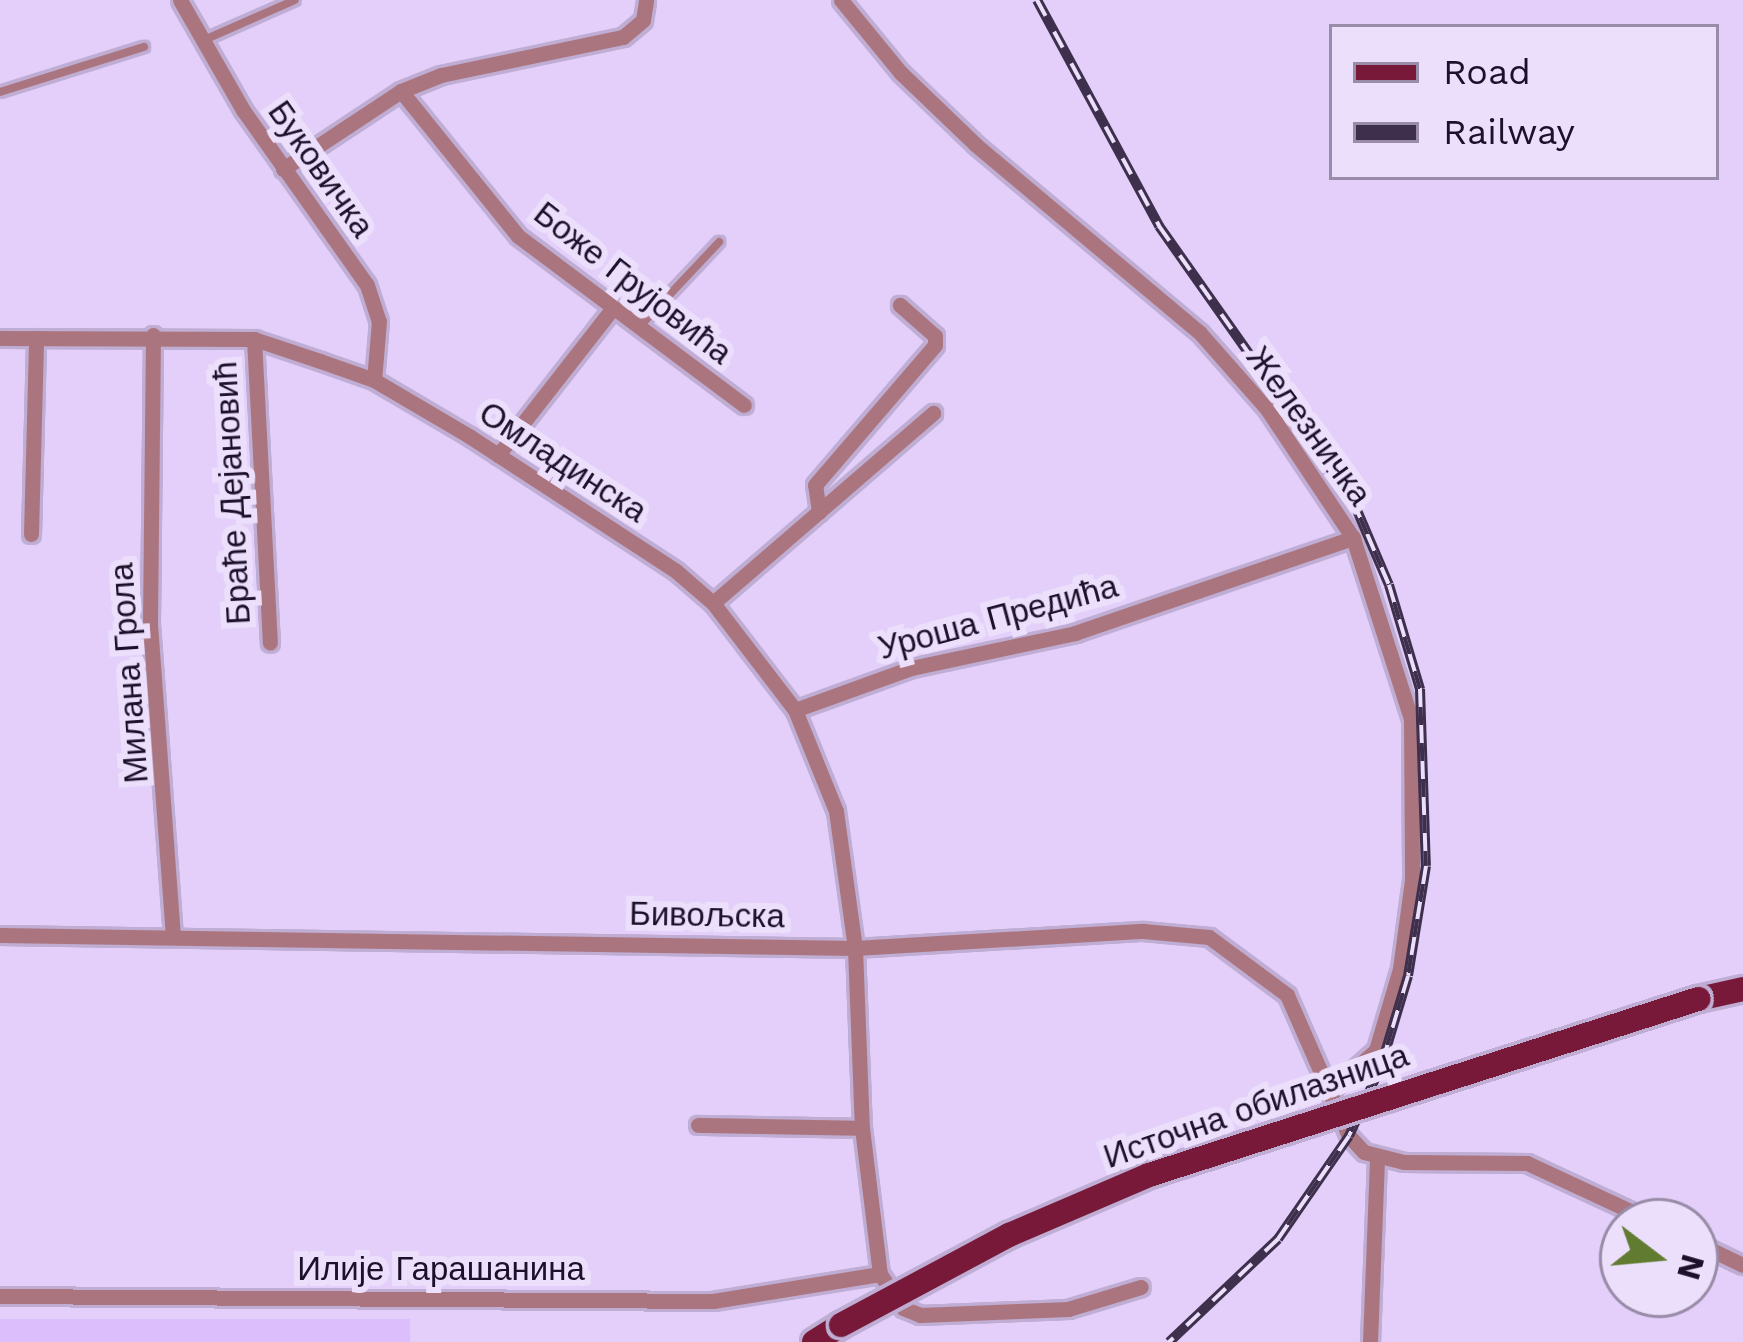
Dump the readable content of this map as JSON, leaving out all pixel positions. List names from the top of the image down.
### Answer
{
  "streets": {
    "main road": ["Источна обилазница"],
    "street": [
      "Буковичка",
      "Боже Грујовића",
      "Железничка",
      "Омладинска",
      "Браће Дејановић",
      "Уроша Предића",
      "Милана Грола",
      "Бивољска",
      "Илије Гарашанина"
    ]
  },
  "crossings": [
    ["Буковичка", "Омладинска"],
    ["Железничка", "Уроша Предића"],
    ["Железничка", "Бивољска"],
    ["Омладинска", "Браће Дејановић"],
    ["Омладинска", "Уроша Предића"],
    ["Омладинска", "Милана Грола"],
    ["Омладинска", "Бивољска"],
    ["Милана Грола", "Бивољска"]
  ],
  "legend": ["Road", "Railway"],
  "north": "right"
}
